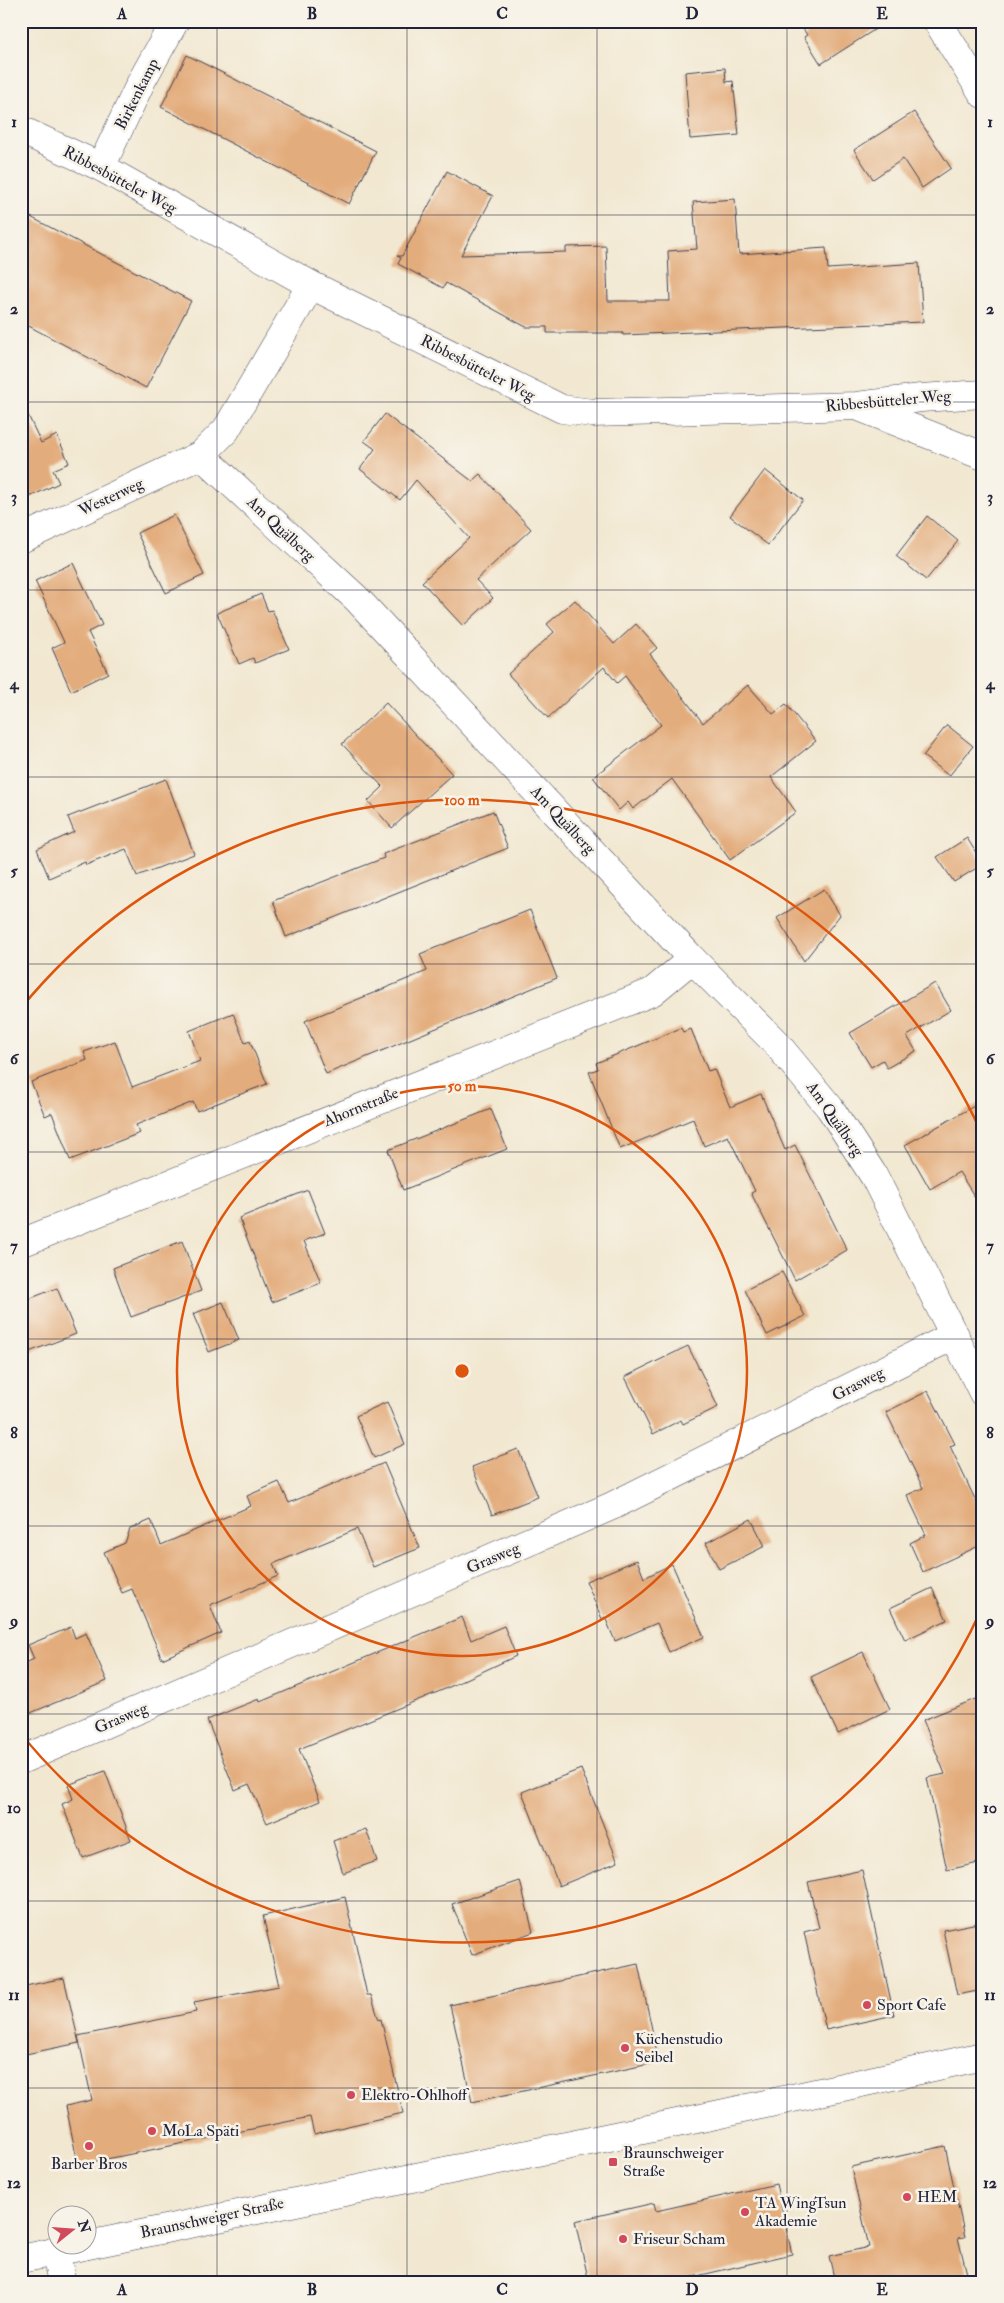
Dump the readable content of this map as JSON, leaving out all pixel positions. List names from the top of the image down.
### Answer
{
  "streets": {
    "street": [
      "Birkenkamp",
      "Ribbesbütteler Weg",
      "Westerweg",
      "Am Quälberg",
      "Ahornstraße",
      "Grasweg",
      "Braunschweiger Straße"
    ]
  },
  "crossings": [
    ["Birkenkamp", "Ribbesbütteler Weg"],
    ["Westerweg", "Am Quälberg"],
    ["Am Quälberg", "Ahornstraße"],
    ["Am Quälberg", "Grasweg"]
  ],
  "places": {
    "other": [
      "Sport Cafe",
      "Küchenstudio Seibel",
      "Elektro-Ohlhoff",
      "MoLa Späti",
      "Barber Bros",
      "HEM",
      "TA WingTsun Akademie",
      "Friseur Scham"
    ],
    "transit": ["Braunschweiger Straße"]
  },
  "north": "right",
  "grid": {
    "columns": [
      "A",
      "B",
      "C",
      "D",
      "E"
    ],
    "rows": [
      "1",
      "2",
      "3",
      "4",
      "5",
      "6",
      "7",
      "8",
      "9",
      "10",
      "11",
      "12"
    ]
  },
  "rings": ["100 m", "50 m"]
}
